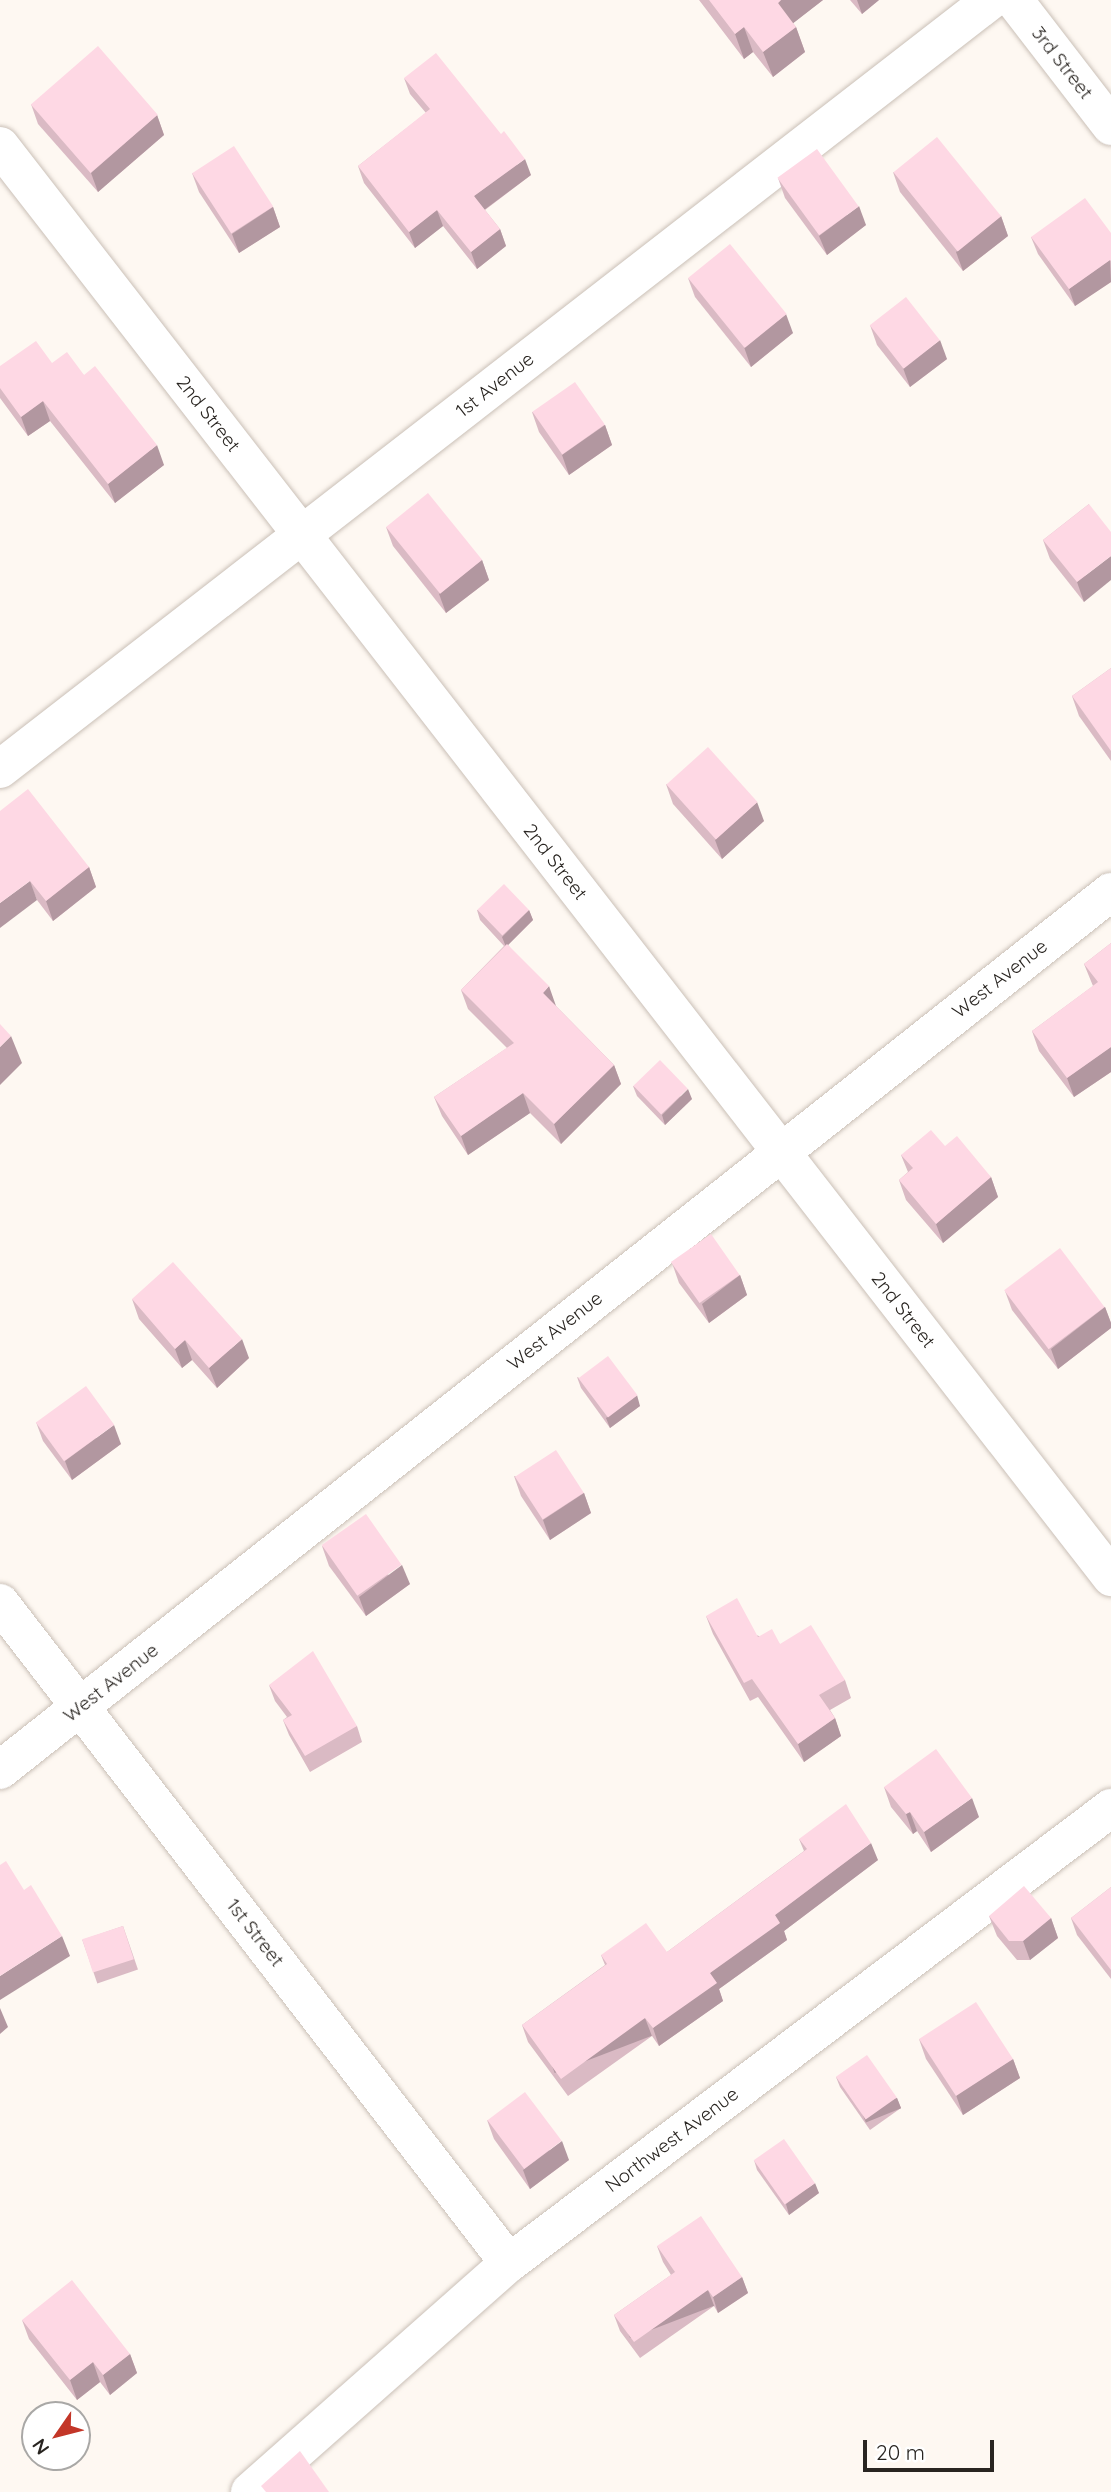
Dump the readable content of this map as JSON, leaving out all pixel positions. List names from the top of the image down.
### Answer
{
  "streets": {
    "street": [
      "3rd Street",
      "1st Avenue",
      "2nd Street",
      "West Avenue",
      "1st Street",
      "Northwest Avenue"
    ]
  },
  "crossings": [
    ["1st Avenue", "2nd Street"],
    ["2nd Street", "West Avenue"],
    ["West Avenue", "1st Street"],
    ["1st Street", "Northwest Avenue"]
  ],
  "scale_bar": "20 m",
  "north": "bottom left"
}
